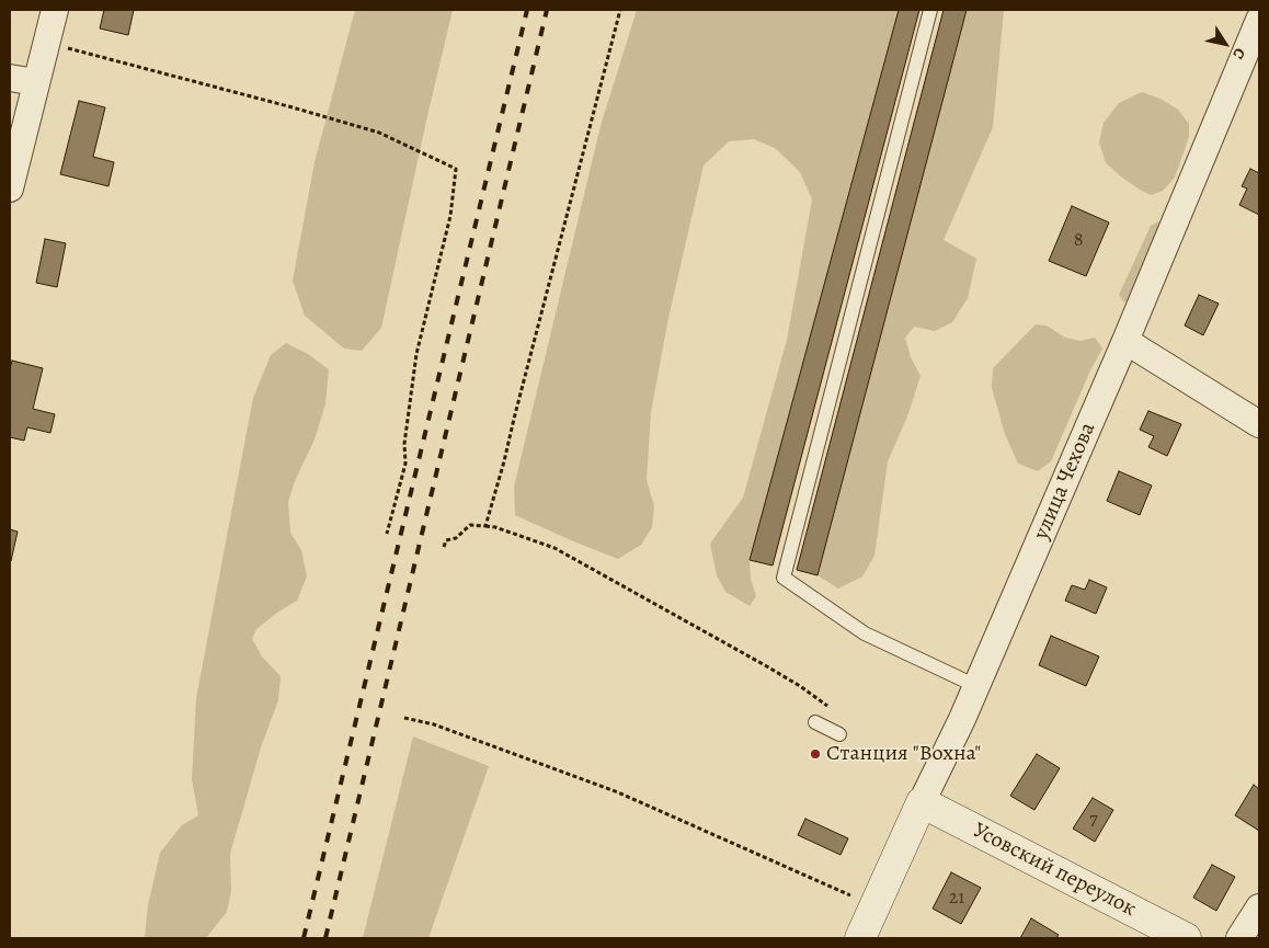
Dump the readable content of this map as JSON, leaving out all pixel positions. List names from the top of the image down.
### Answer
{
  "streets": {
    "street": ["улица Чехова", "Усовский переулок"]
  },
  "crossings": [
    ["улица Чехова", "Усовский переулок"]
  ],
  "places": ["Станция \"Вохна\""],
  "house_numbers": ["8", "7", "21"],
  "north": "bottom right"
}
